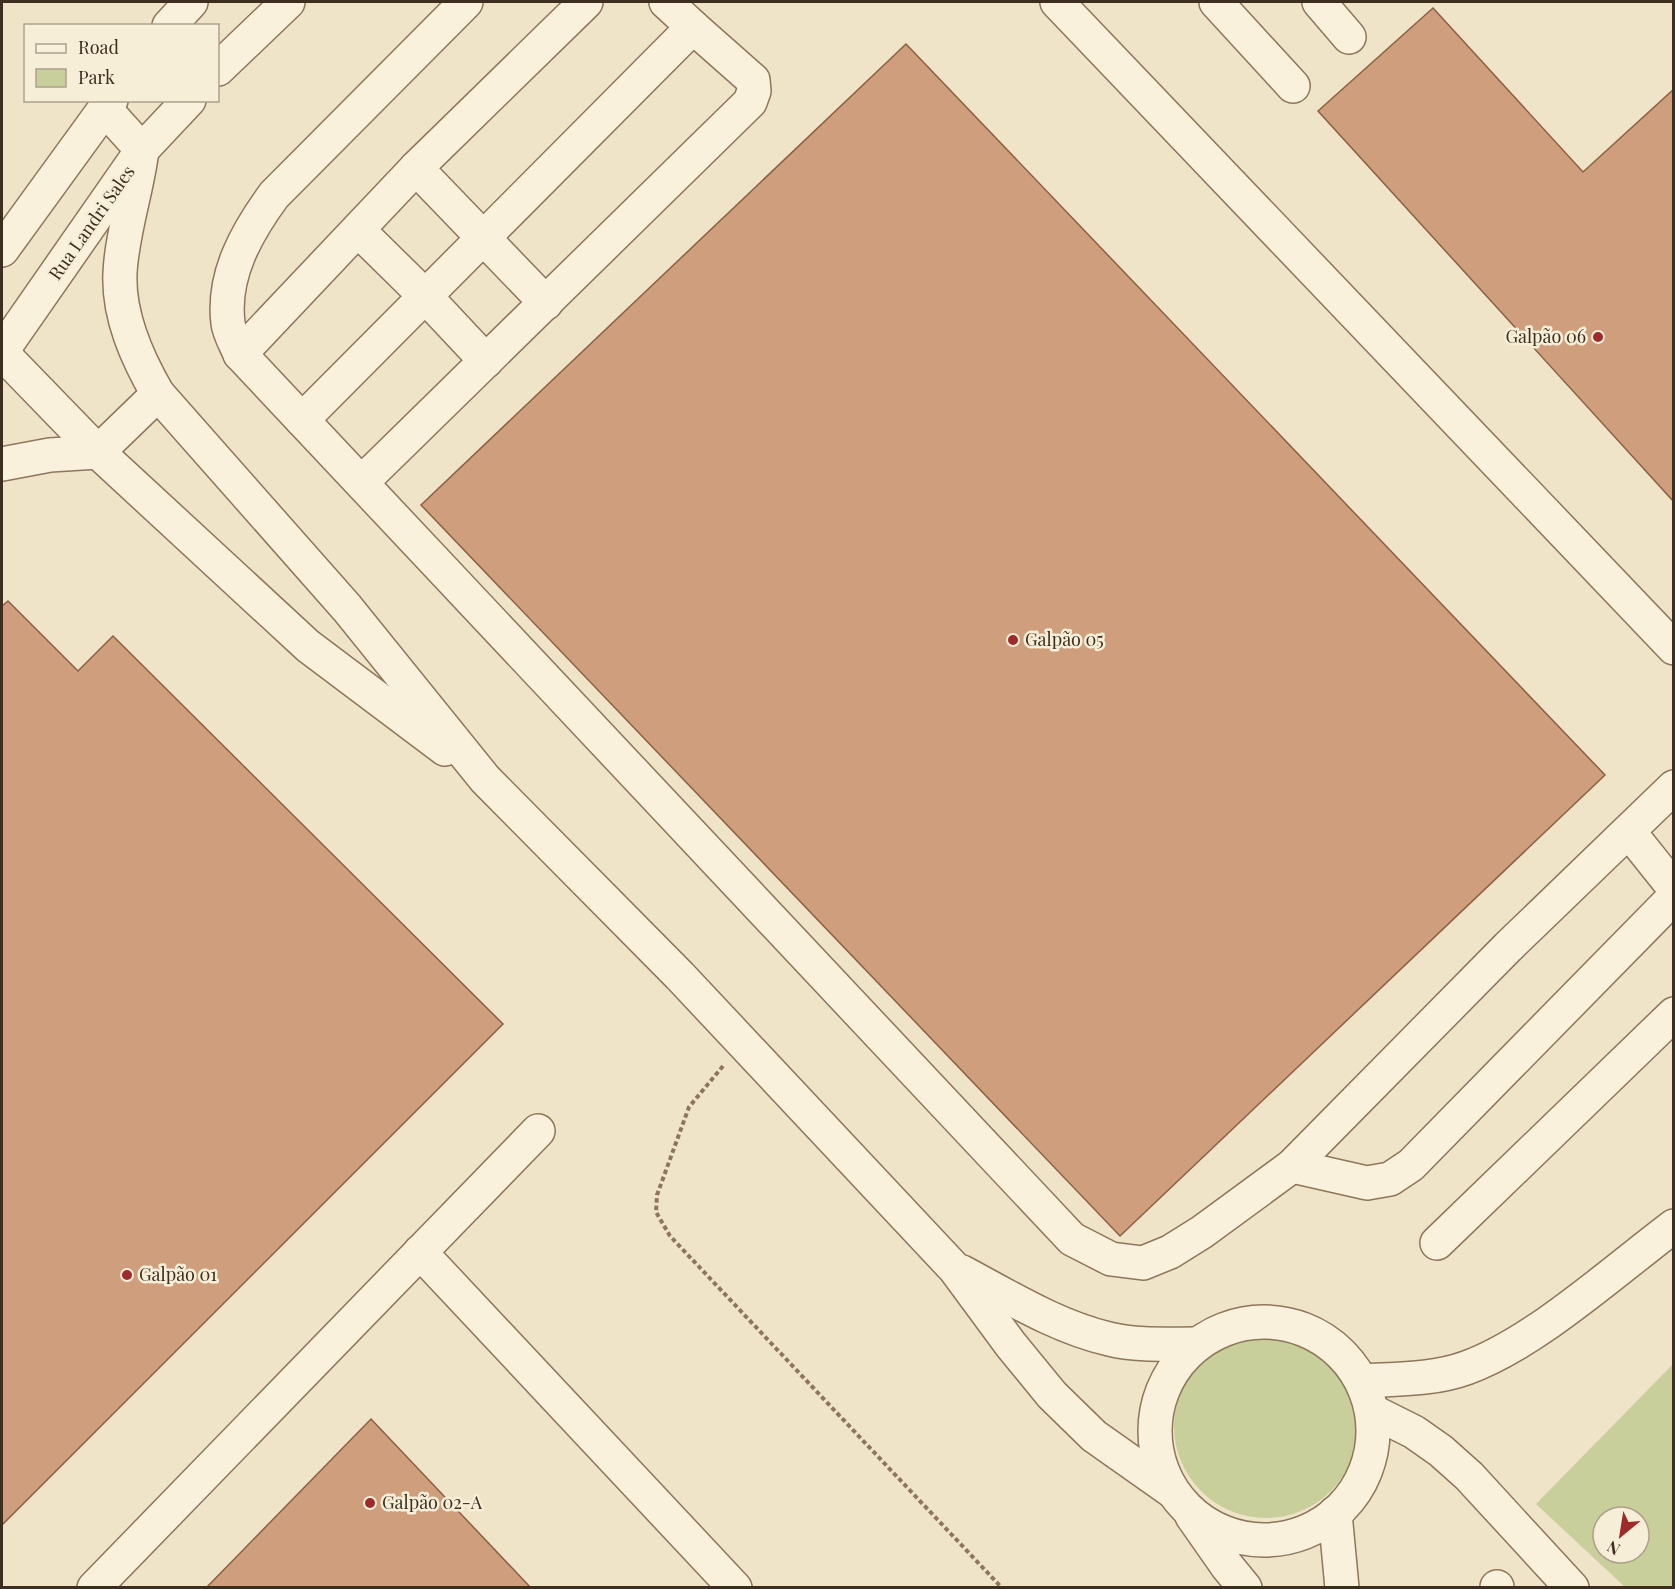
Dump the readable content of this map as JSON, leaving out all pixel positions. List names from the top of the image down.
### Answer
{
  "streets": {
    "street": ["Rua Landri Sales"]
  },
  "places": [
    "Galpão 06",
    "Galpão 05",
    "Galpão 01",
    "Galpão 02-A"
  ],
  "legend": ["Road", "Park"],
  "north": "bottom left"
}
